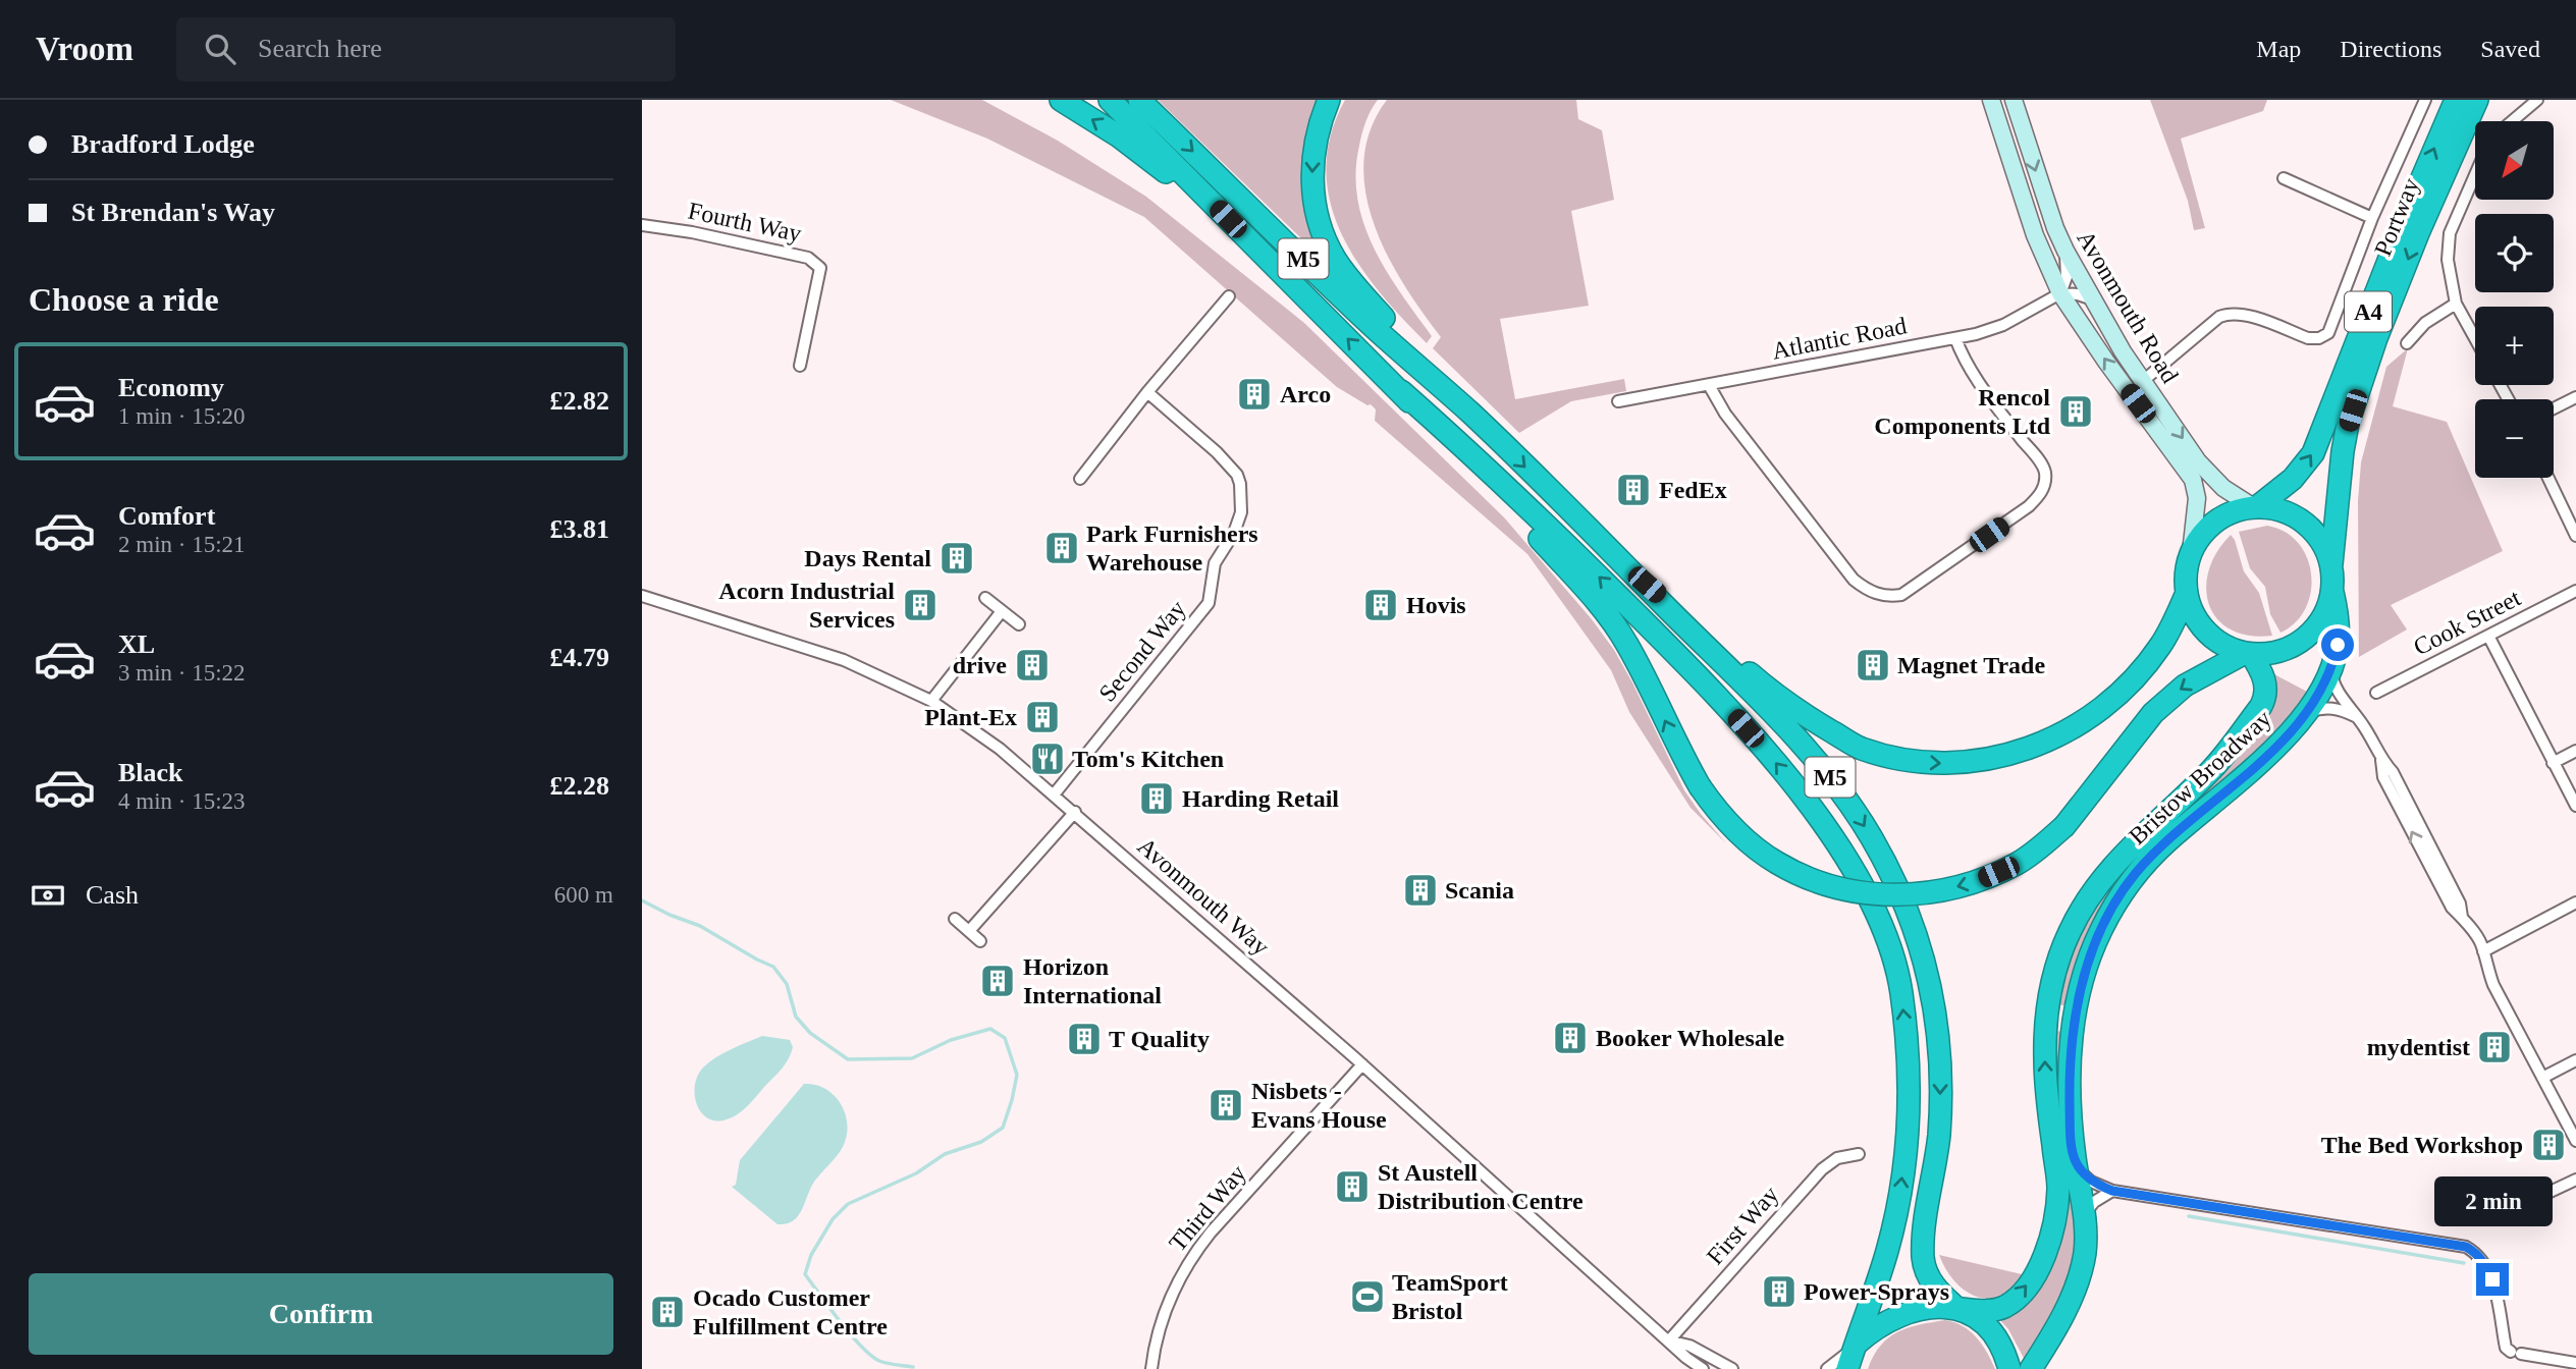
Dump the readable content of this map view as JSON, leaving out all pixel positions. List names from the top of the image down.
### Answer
{
  "streets": {
    "highway": [
      "Portway",
      "M5",
      "A4",
      "Bristow Broadway"
    ],
    "main road": ["Avonmouth Road"],
    "street": [
      "Fourth Way",
      "Atlantic Road",
      "Cook Street",
      "Second Way",
      "Avonmouth Way",
      "Third Way",
      "First Way"
    ]
  },
  "crossings": [
    ["Portway", "M5"],
    ["Portway", "Avonmouth Road"],
    ["Portway", "Bristow Broadway"],
    ["M5", "Avonmouth Road"],
    ["M5", "Bristow Broadway"],
    ["Avonmouth Road", "Atlantic Road"],
    ["Avonmouth Road", "Bristow Broadway"],
    ["Second Way", "Avonmouth Way"],
    ["Avonmouth Way", "Third Way"],
    ["Avonmouth Way", "First Way"]
  ],
  "places": {
    "building": [
      "Arco",
      "Rencol Components Ltd",
      "FedEx",
      "Park Furnishers Warehouse",
      "Days Rental",
      "Acorn Industrial Services",
      "Hovis",
      "drive",
      "Magnet Trade",
      "Plant-Ex",
      "Harding Retail",
      "Scania",
      "Horizon International",
      "Booker Wholesale",
      "T Quality",
      "mydentist",
      "Nisbets - Evans House",
      "The Bed Workshop",
      "St Austell Distribution Centre",
      "Power-Sprays",
      "Ocado Customer Fulfillment Centre"
    ],
    "restaurant": ["Tom's Kitchen"],
    "sports": ["TeamSport Bristol"]
  },
  "north": "bottom left",
  "page": {
    "header": "Vroom",
    "search": "Search here",
    "nav": ["Map", "Directions", "Saved"],
    "banner": ["Bradford Lodge", "St Brendan's Way"],
    "map_buttons": ["+", "−"],
    "heading": "Choose a ride",
    "list": [
      {
        "name": "Economy",
        "note": "1 min · 15:20",
        "value": "£2.82"
      },
      {
        "name": "Comfort",
        "note": "2 min · 15:21",
        "value": "£3.81"
      },
      {
        "name": "XL",
        "note": "3 min · 15:22",
        "value": "£4.79"
      },
      {
        "name": "Black",
        "note": "4 min · 15:23",
        "value": "£2.28"
      }
    ],
    "pay": ["Cash", "600 m"],
    "bubble": "2 min",
    "buttons": "Confirm"
  }
}
